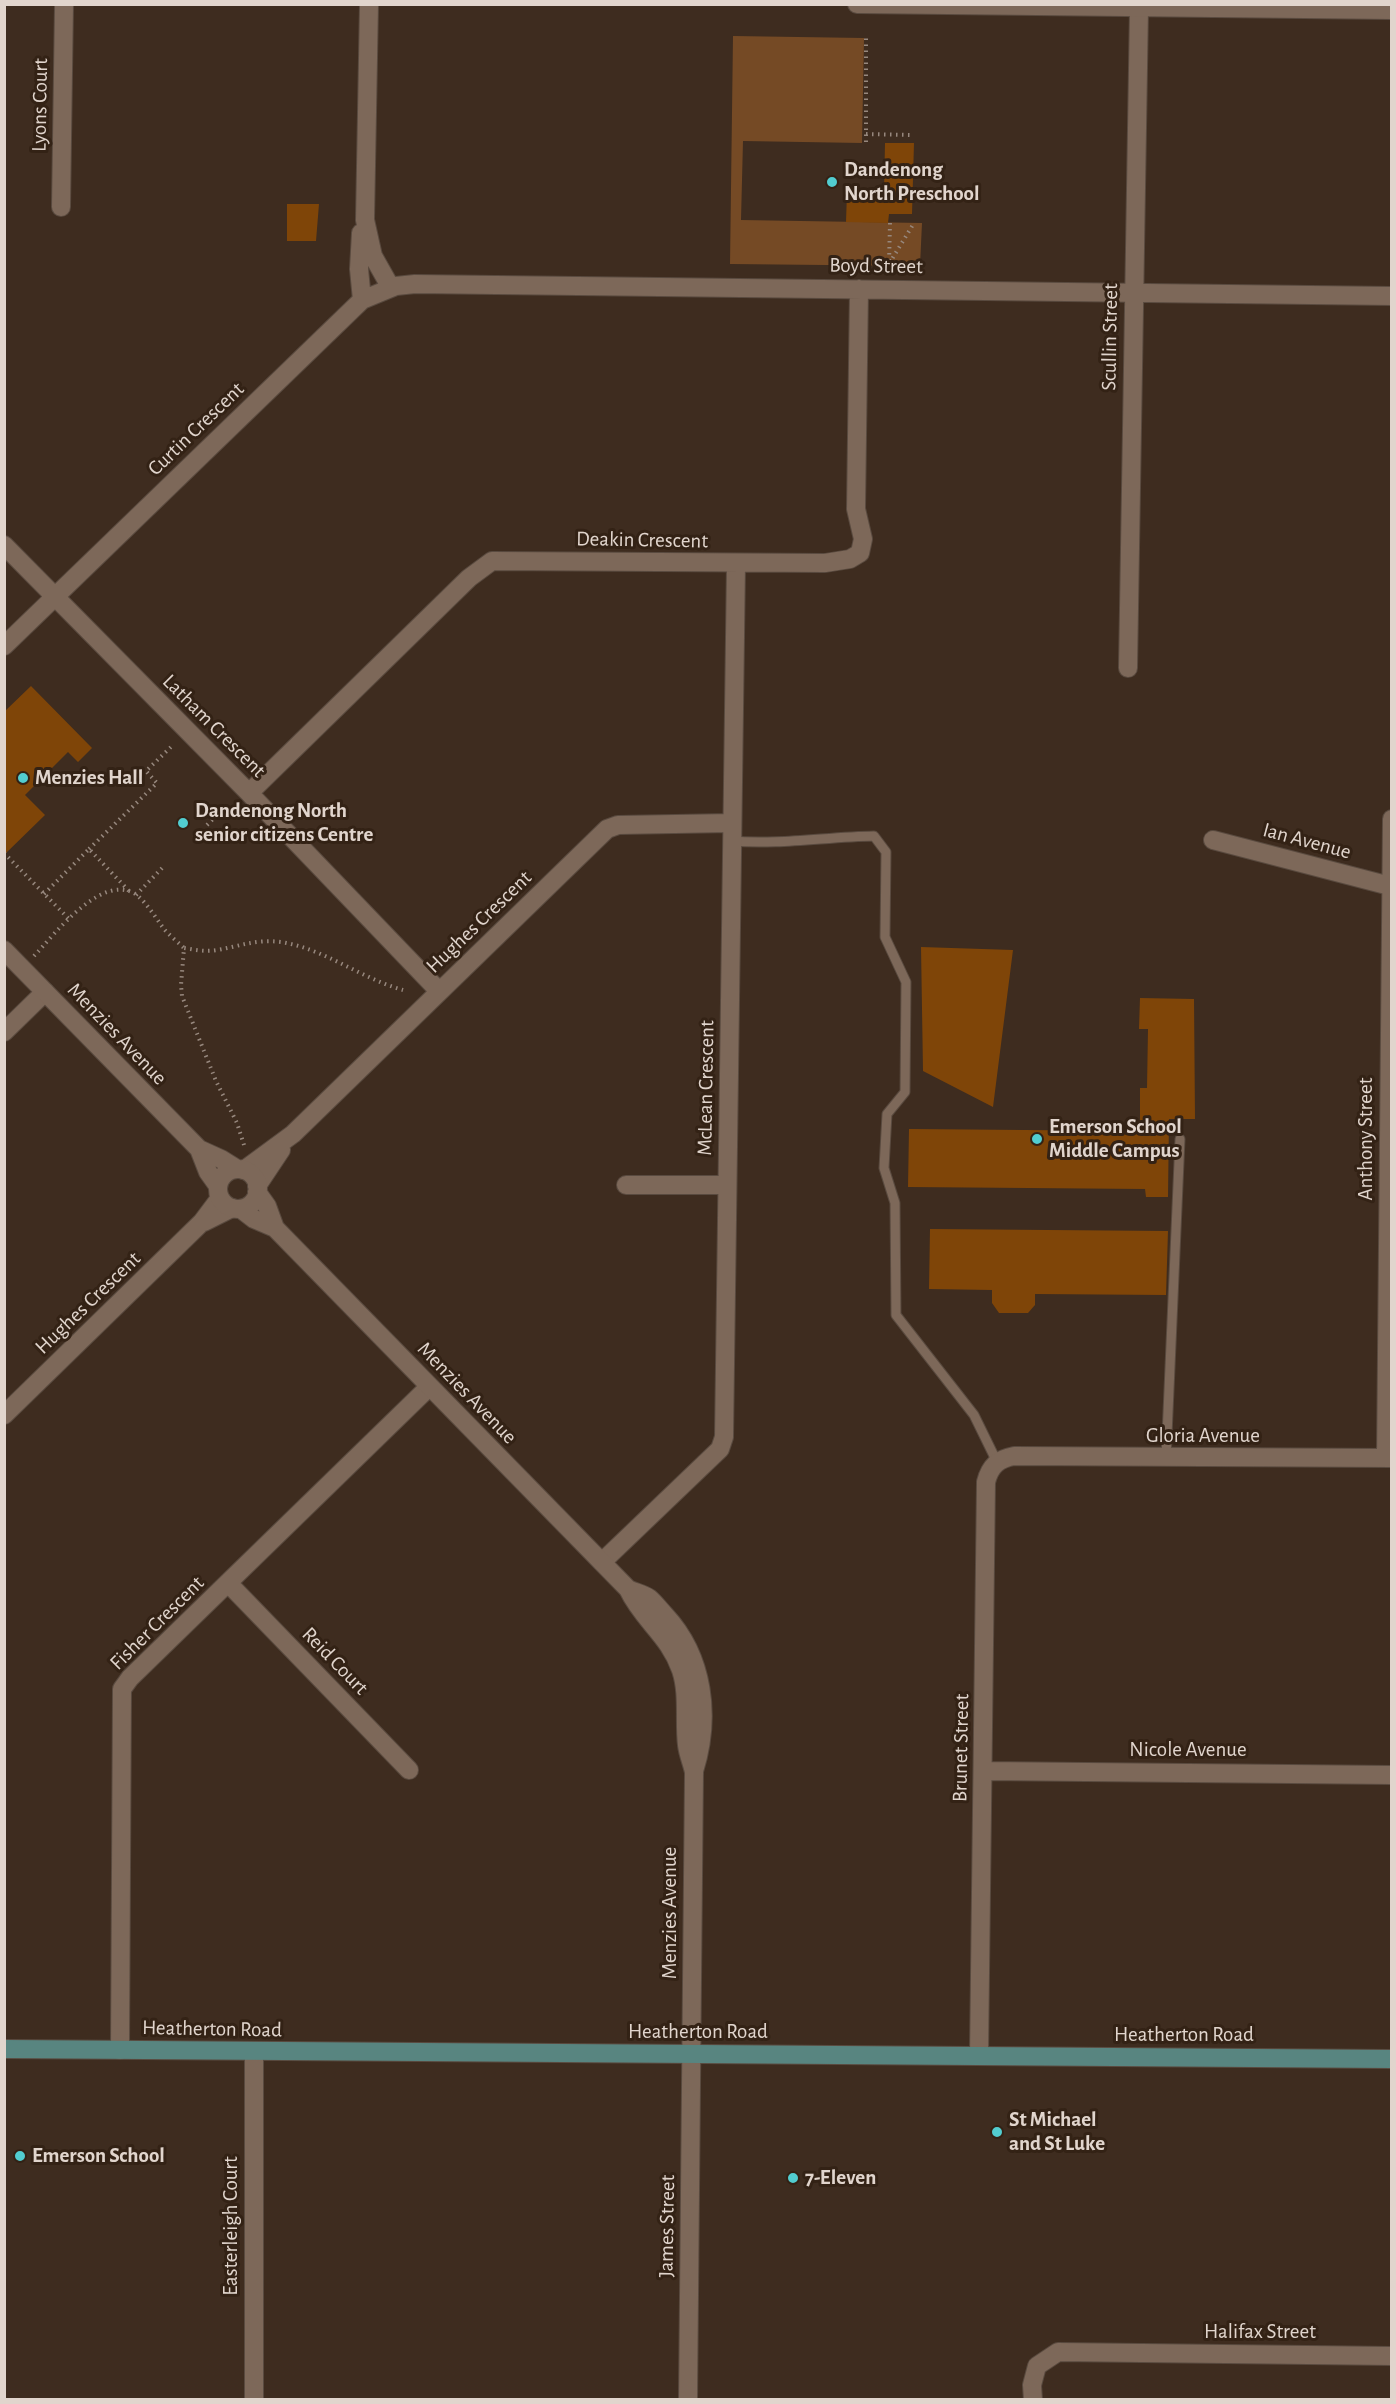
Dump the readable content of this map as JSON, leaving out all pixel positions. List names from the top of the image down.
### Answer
{
  "streets": {
    "main road": ["Heatherton Road"],
    "street": [
      "Lyons Court",
      "Boyd Street",
      "Scullin Street",
      "Curtin Crescent",
      "Deakin Crescent",
      "Latham Crescent",
      "Ian Avenue",
      "Hughes Crescent",
      "Menzies Avenue",
      "McLean Crescent",
      "Anthony Street",
      "Gloria Avenue",
      "Fisher Crescent",
      "Reid Court",
      "Brunet Street",
      "Nicole Avenue",
      "Easterleigh Court",
      "James Street",
      "Halifax Street"
    ]
  },
  "crossings": [
    ["Boyd Street", "Scullin Street"],
    ["Boyd Street", "Curtin Crescent"],
    ["Boyd Street", "Deakin Crescent"],
    ["Curtin Crescent", "Latham Crescent"],
    ["Deakin Crescent", "Latham Crescent"],
    ["Deakin Crescent", "McLean Crescent"],
    ["Latham Crescent", "Hughes Crescent"],
    ["Ian Avenue", "Anthony Street"],
    ["Hughes Crescent", "Menzies Avenue"],
    ["Hughes Crescent", "McLean Crescent"],
    ["Menzies Avenue", "McLean Crescent"],
    ["Menzies Avenue", "Fisher Crescent"],
    ["Menzies Avenue", "Heatherton Road"],
    ["Menzies Avenue", "James Street"],
    ["Anthony Street", "Gloria Avenue"],
    ["Gloria Avenue", "Brunet Street"],
    ["Fisher Crescent", "Reid Court"],
    ["Fisher Crescent", "Heatherton Road"],
    ["Brunet Street", "Nicole Avenue"],
    ["Brunet Street", "Heatherton Road"],
    ["Heatherton Road", "Easterleigh Court"],
    ["Heatherton Road", "James Street"]
  ],
  "places": [
    "Dandenong North Preschool",
    "Menzies Hall",
    "Dandenong North senior citizens Centre",
    "Emerson School Middle Campus",
    "St Michael and St Luke",
    "Emerson School",
    "7-Eleven"
  ]
}
